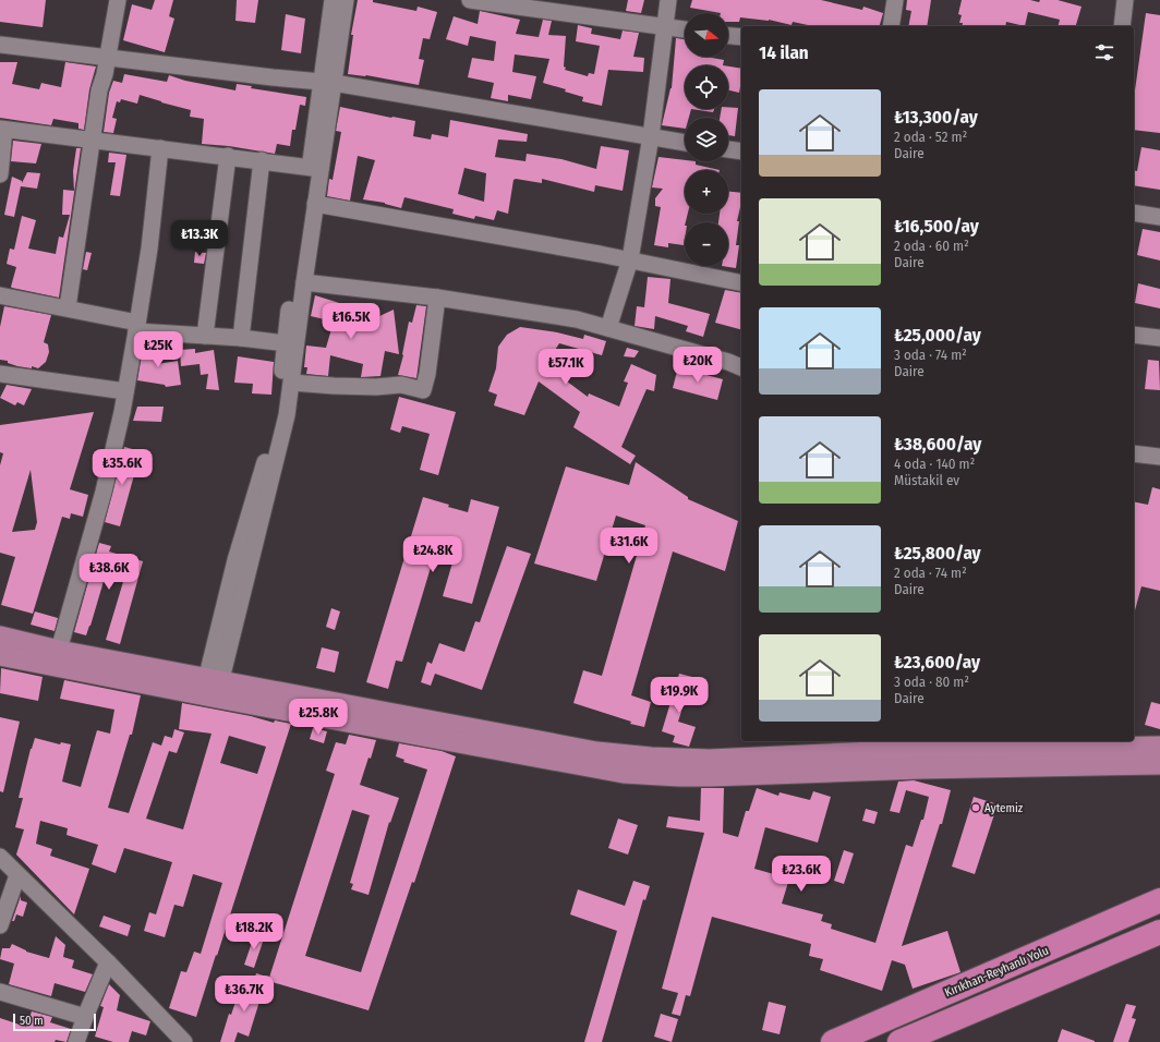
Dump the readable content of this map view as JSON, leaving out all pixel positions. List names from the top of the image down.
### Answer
{
  "streets": {
    "highway": ["Kırıkhan-Reyhanlı Yolu"]
  },
  "places": ["Aytemiz"],
  "scale_bar": "50 m",
  "north": "right",
  "page": {
    "map_buttons": ["+", "−"],
    "heading": "14 ilan",
    "list": [
      {
        "name": "₺13,300/ay",
        "note": "2 oda · 52 m² · Daire"
      },
      {
        "name": "₺16,500/ay",
        "note": "2 oda · 60 m² · Daire"
      },
      {
        "name": "₺25,000/ay",
        "note": "3 oda · 74 m² · Daire"
      },
      {
        "name": "₺38,600/ay",
        "note": "4 oda · 140 m² · Müstakil ev"
      },
      {
        "name": "₺25,800/ay",
        "note": "2 oda · 74 m² · Daire"
      },
      {
        "name": "₺23,600/ay",
        "note": "3 oda · 80 m² · Daire"
      }
    ],
    "price": [
      "₺13.3K",
      "₺16.5K",
      "₺25K",
      "₺20K",
      "₺57.1K",
      "₺35.6K",
      "₺31.6K",
      "₺24.8K",
      "₺38.6K",
      "₺19.9K",
      "₺25.8K",
      "₺23.6K",
      "₺18.2K",
      "₺36.7K"
    ],
    "scale": "50 m"
  }
}
